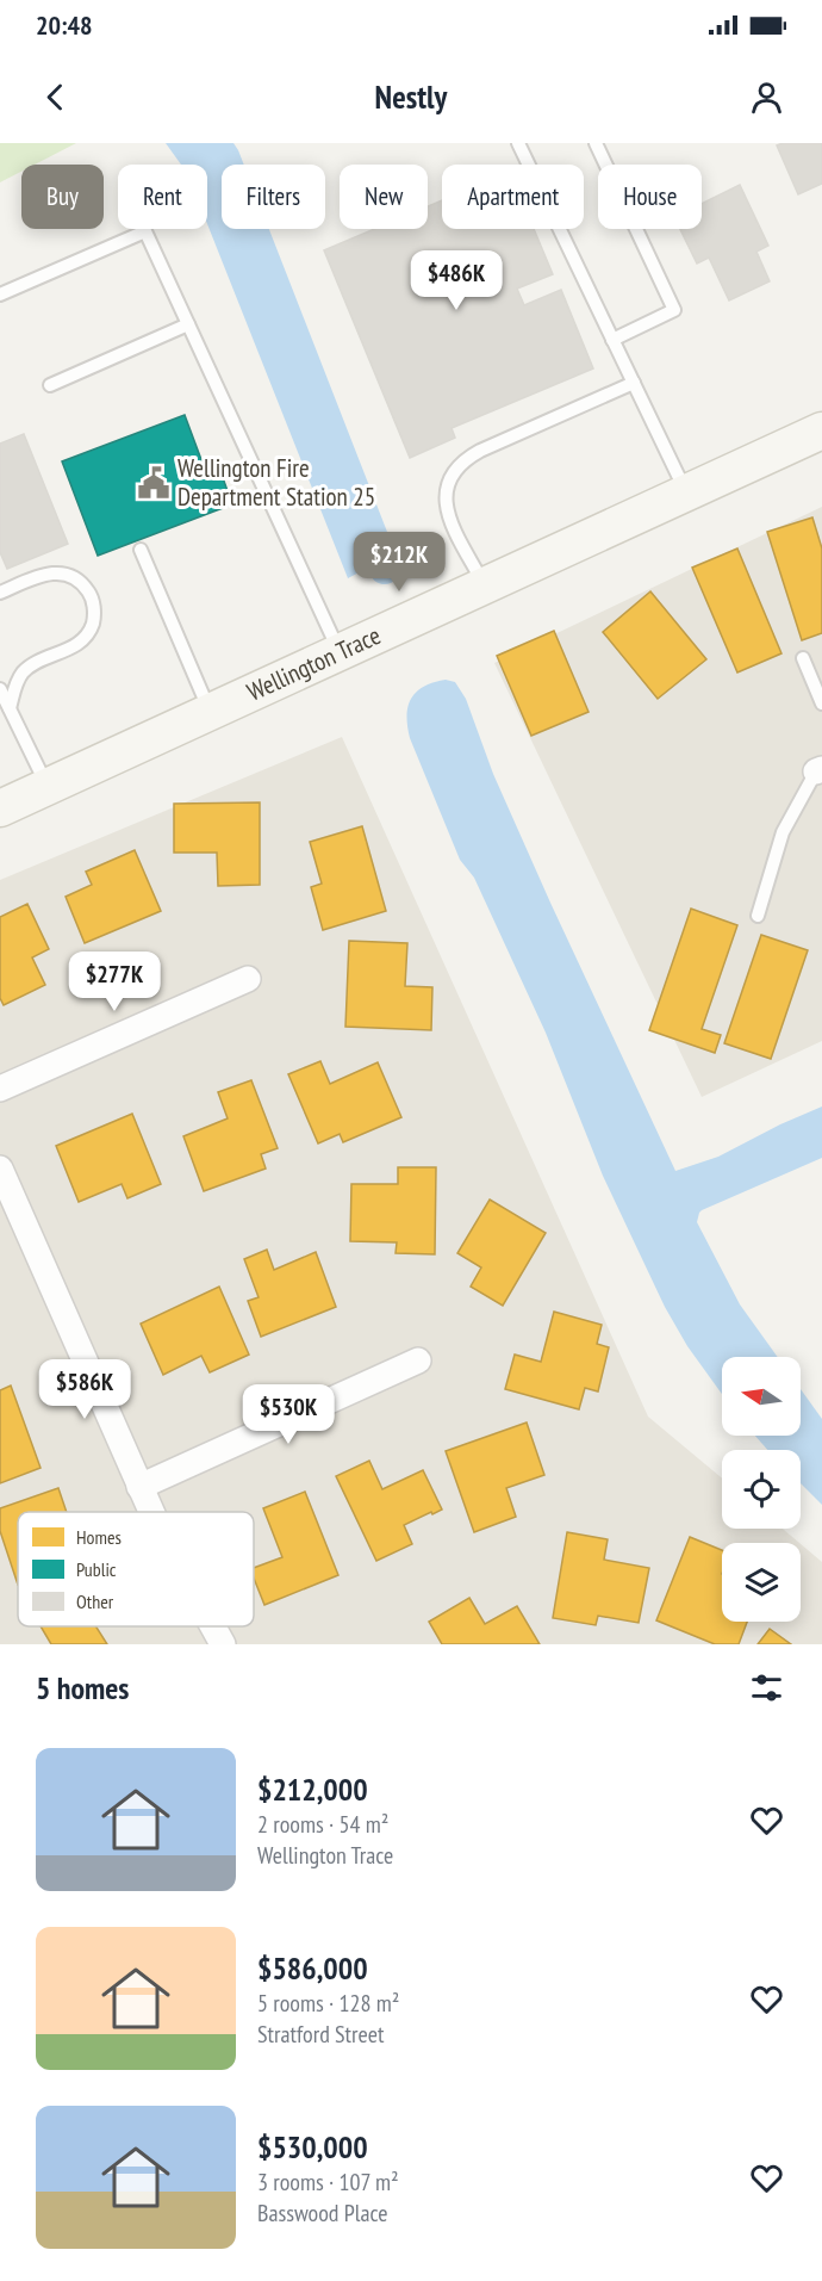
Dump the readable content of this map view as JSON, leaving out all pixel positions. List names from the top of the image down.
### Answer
{
  "streets": {
    "street": ["Wellington Trace"]
  },
  "places": {
    "public building": ["Wellington Fire Department Station 25"]
  },
  "legend": ["Homes", "Public", "Other"],
  "north": "left",
  "page": {
    "status": "20:48",
    "header": "Nestly",
    "chip": [
      "Buy",
      "Rent",
      "Filters",
      "New",
      "Apartment",
      "House"
    ],
    "price": [
      "$486K",
      "$212K",
      "$277K",
      "$586K",
      "$530K"
    ],
    "heading": "5 homes",
    "list": [
      {
        "name": "$212,000",
        "note": "2 rooms · 54 m² · Wellington Trace"
      },
      {
        "name": "$586,000",
        "note": "5 rooms · 128 m² · Stratford Street"
      },
      {
        "name": "$530,000",
        "note": "3 rooms · 107 m² · Basswood Place"
      }
    ]
  }
}
